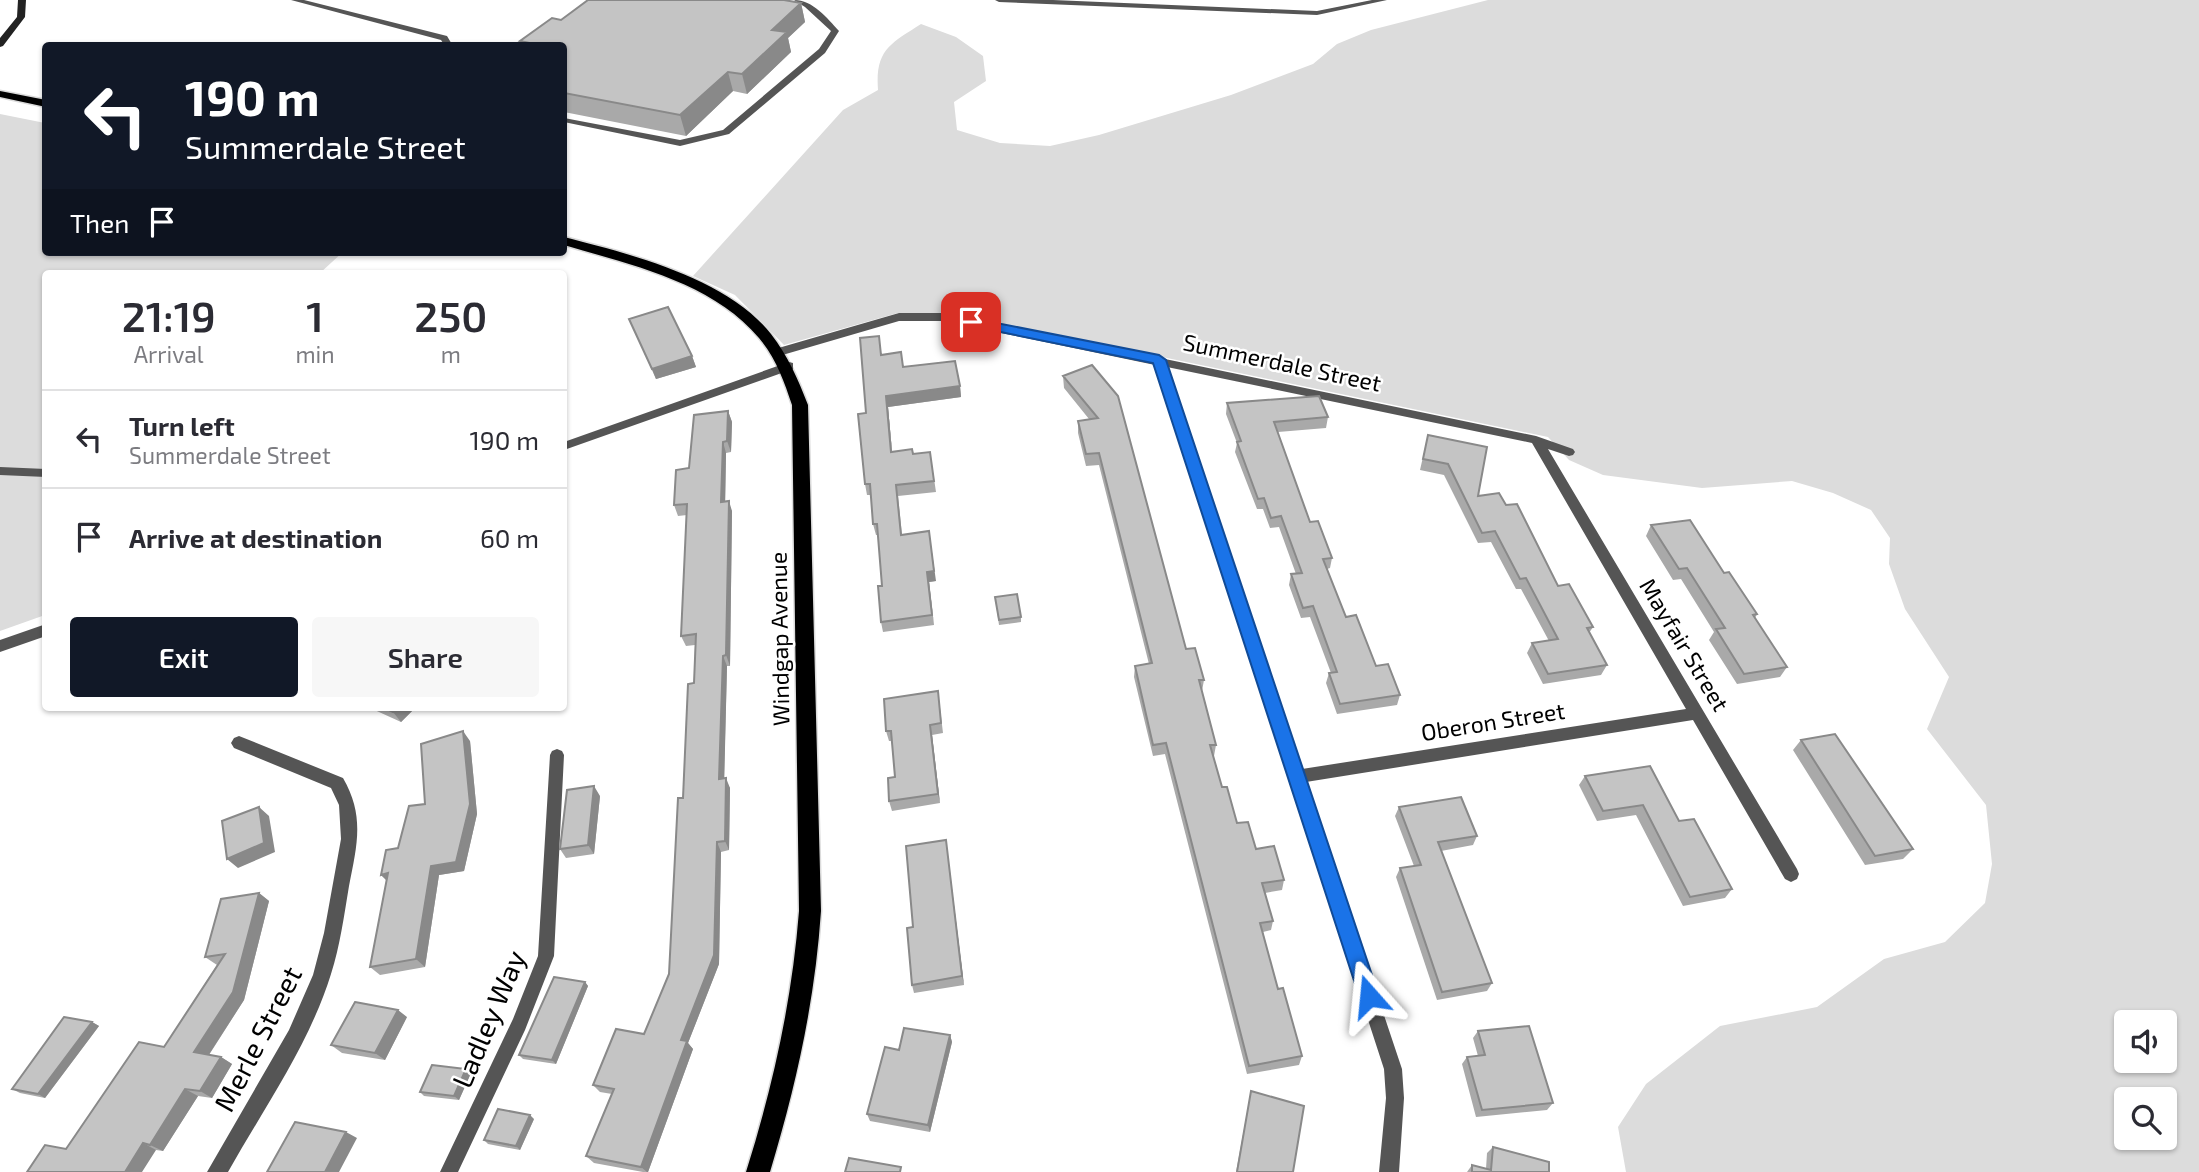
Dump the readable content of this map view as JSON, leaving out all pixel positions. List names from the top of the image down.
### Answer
{
  "streets": {
    "main road": ["Windgap Avenue"],
    "street": [
      "Summerdale Street",
      "Mayfair Street",
      "Oberon Street",
      "Merle Street"
    ],
    "lane": ["Ladley Way"]
  },
  "crossings": [
    ["Summerdale Street", "Windgap Avenue"],
    ["Summerdale Street", "Mayfair Street"],
    ["Mayfair Street", "Oberon Street"]
  ],
  "page": {
    "turn": ["190 m", "Summerdale Street"],
    "then": "Then",
    "eta": [
      "21:19",
      "Arrival",
      "1",
      "min",
      "250",
      "m"
    ],
    "list": [
      {
        "name": "Turn left",
        "note": "Summerdale Street",
        "value": "190 m"
      },
      {
        "name": "Arrive at destination",
        "value": "60 m"
      }
    ],
    "buttons": ["Exit", "Share"]
  }
}
